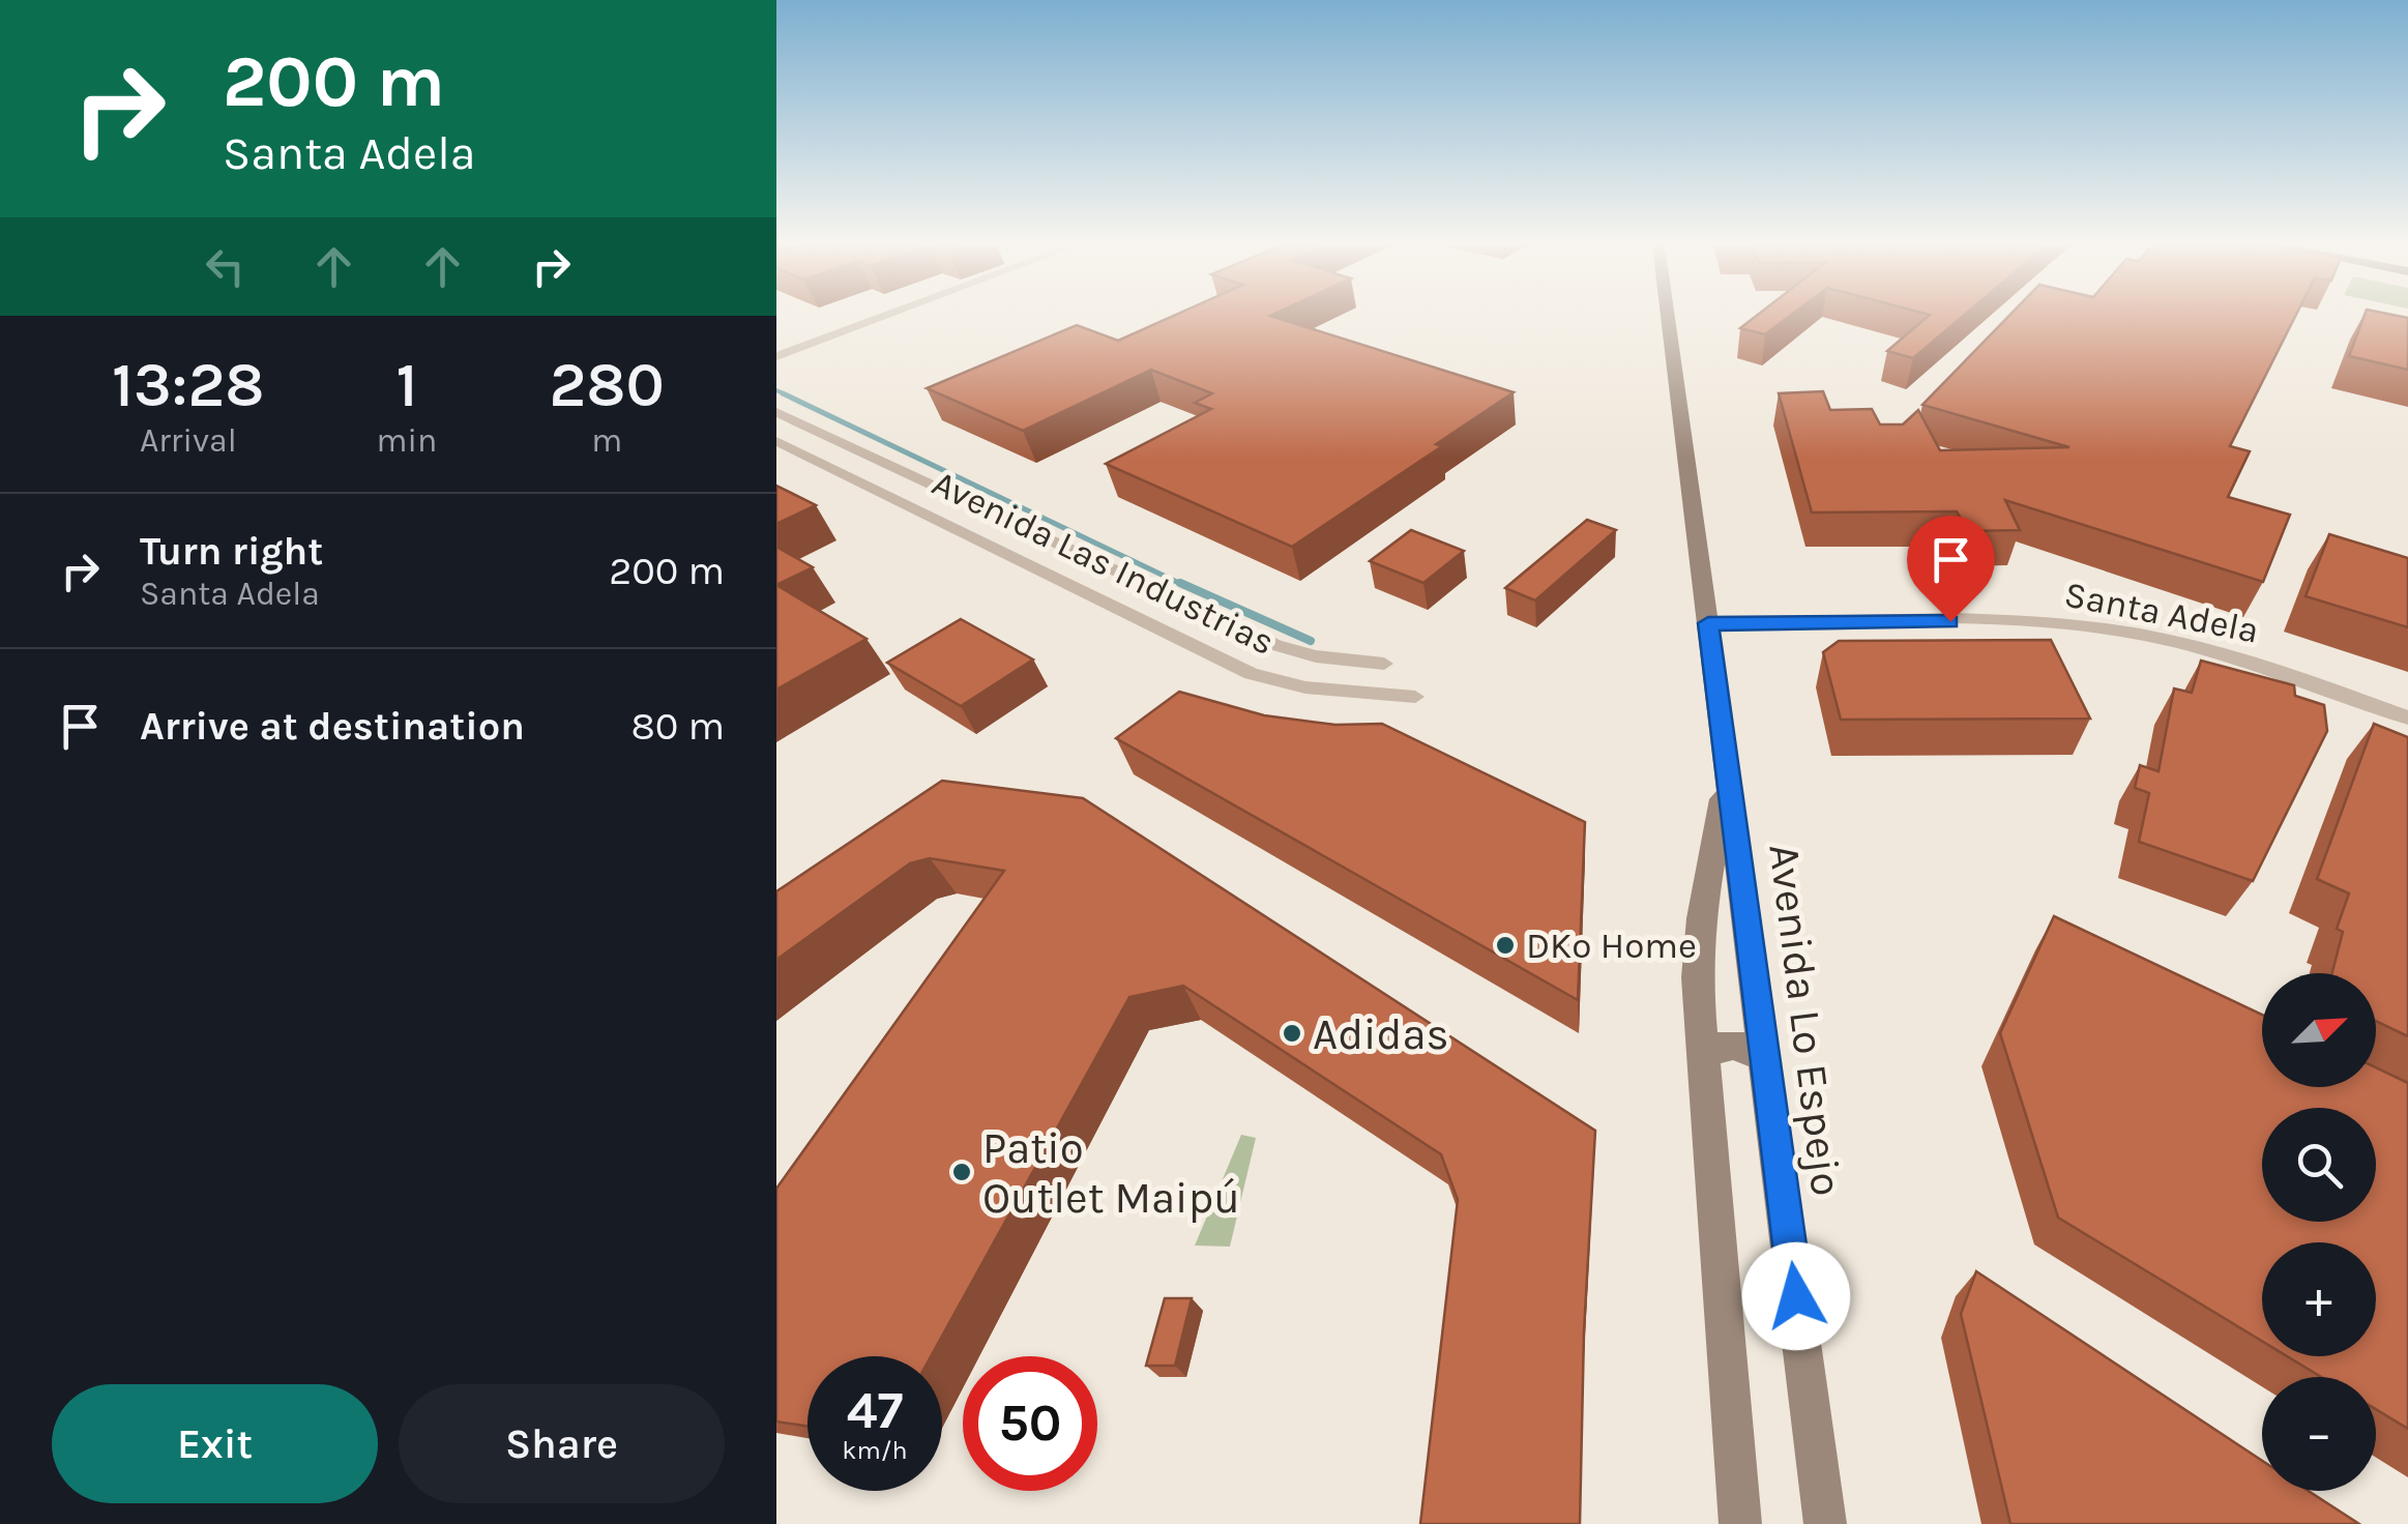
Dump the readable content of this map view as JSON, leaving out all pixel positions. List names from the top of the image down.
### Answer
{
  "streets": {
    "main road": ["Avenida Lo Espejo"],
    "street": ["Avenida Las Industrias", "Santa Adela"]
  },
  "crossings": [
    ["Santa Adela", "Avenida Lo Espejo"]
  ],
  "places": ["DKo Home", "Adidas", "Patio Outlet Maipú"],
  "north": "top right",
  "page": {
    "turn": ["200 m", "Santa Adela"],
    "eta": [
      "13:28",
      "Arrival",
      "1",
      "min",
      "280",
      "m"
    ],
    "list": [
      {
        "name": "Turn right",
        "note": "Santa Adela",
        "value": "200 m"
      },
      {
        "name": "Arrive at destination",
        "value": "80 m"
      }
    ],
    "map_buttons": ["+", "−"],
    "speed": "47 km/h",
    "limit": "50",
    "buttons": ["Exit", "Share"]
  }
}
